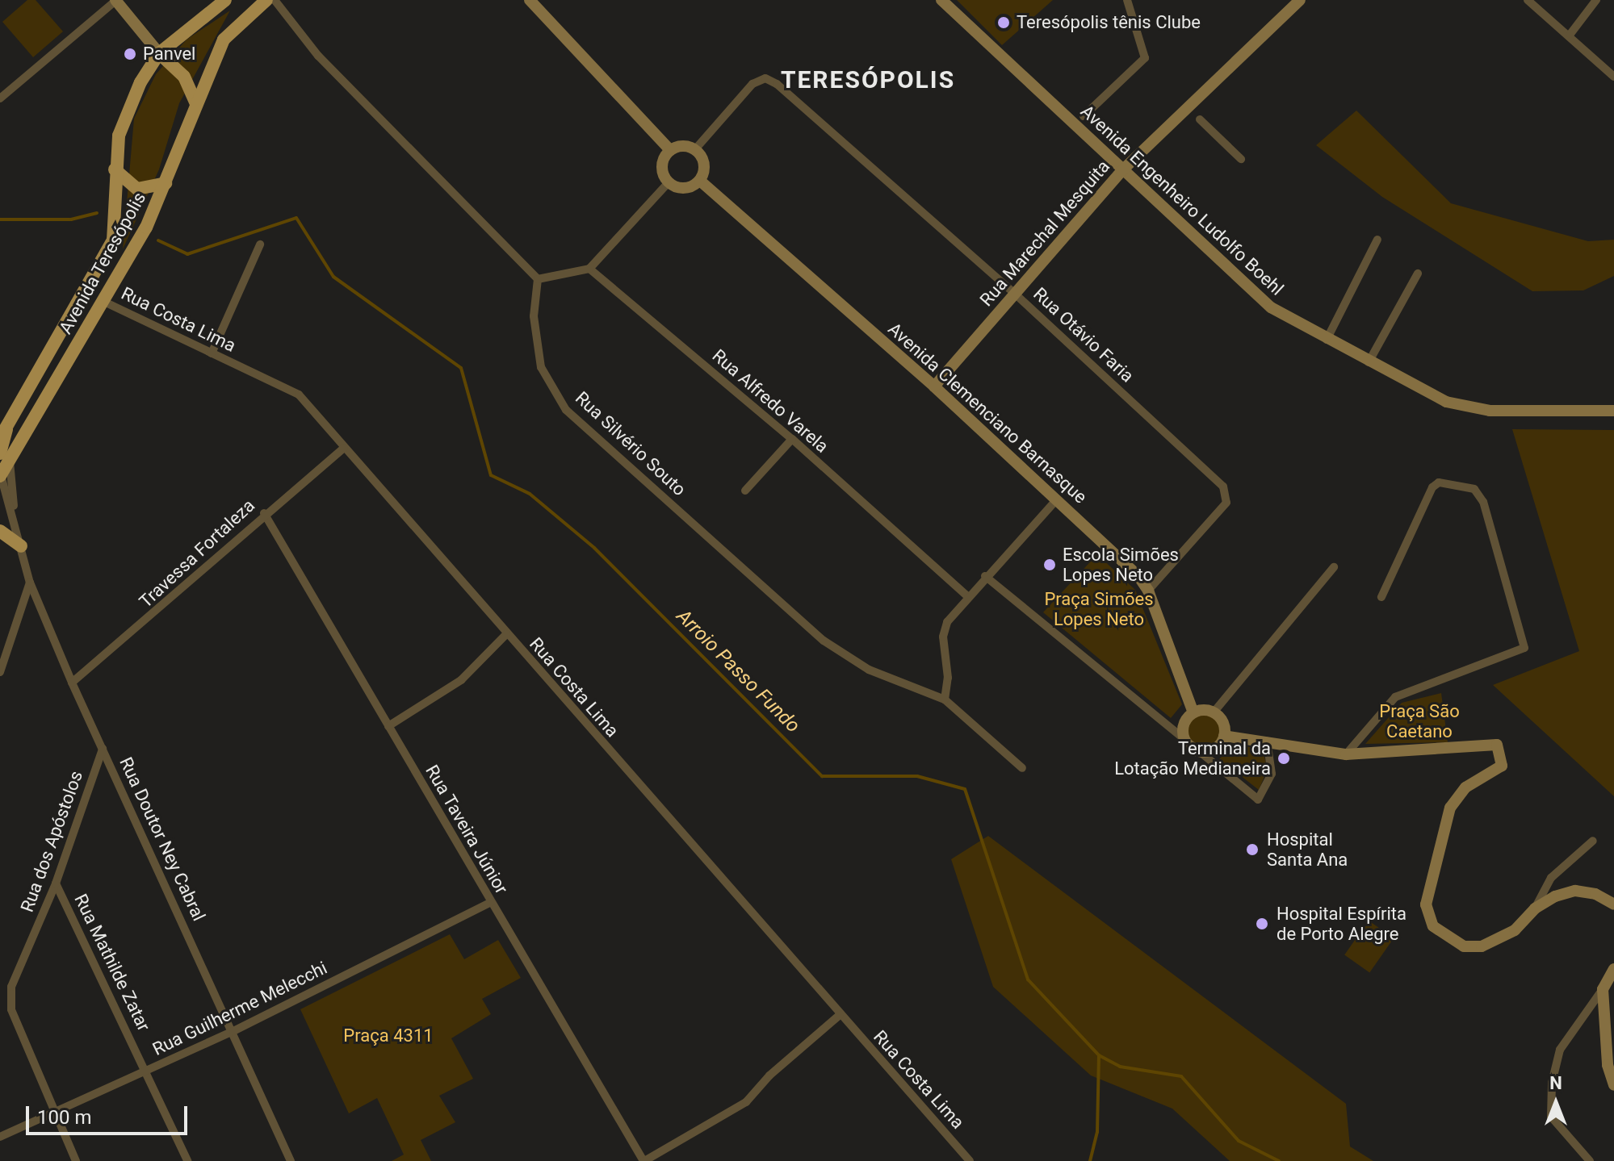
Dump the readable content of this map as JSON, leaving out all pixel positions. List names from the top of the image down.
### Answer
{
  "streets": {
    "main road": ["Avenida Teresópolis"],
    "street": [
      "Avenida Engenheiro Ludolfo Boehl",
      "Rua Marechal Mesquita",
      "Rua Costa Lima",
      "Rua Otávio Faria",
      "Rua Alfredo Varela",
      "Avenida Clemenciano Barnasque",
      "Rua Silvério Souto",
      "Travessa Fortaleza",
      "Rua Taveira Júnior",
      "Rua Doutor Ney Cabral",
      "Rua dos Apóstolos",
      "Rua Mathilde Zatar",
      "Rua Guilherme Melecchi"
    ]
  },
  "crossings": [
    ["Avenida Engenheiro Ludolfo Boehl", "Rua Marechal Mesquita"],
    ["Rua Marechal Mesquita", "Rua Otávio Faria"],
    ["Rua Marechal Mesquita", "Avenida Clemenciano Barnasque"],
    ["Avenida Teresópolis", "Rua Costa Lima"],
    ["Avenida Teresópolis", "Rua Doutor Ney Cabral"],
    ["Rua Costa Lima", "Travessa Fortaleza"],
    ["Rua Otávio Faria", "Avenida Clemenciano Barnasque"],
    ["Travessa Fortaleza", "Rua Taveira Júnior"],
    ["Travessa Fortaleza", "Rua Doutor Ney Cabral"],
    ["Rua Taveira Júnior", "Rua Guilherme Melecchi"],
    ["Rua Doutor Ney Cabral", "Rua dos Apóstolos"],
    ["Rua Doutor Ney Cabral", "Rua Guilherme Melecchi"],
    ["Rua dos Apóstolos", "Rua Mathilde Zatar"],
    ["Rua dos Apóstolos", "Rua Guilherme Melecchi"],
    ["Rua Mathilde Zatar", "Rua Guilherme Melecchi"]
  ],
  "districts": ["TERESÓPOLIS"],
  "water": ["Arroio Passo Fundo"],
  "parks": ["Praça Simões Lopes Neto", "Praça São Caetano", "Praça 4311"],
  "places": [
    "Teresópolis tênis Clube",
    "Panvel",
    "Escola Simões Lopes Neto",
    "Terminal da Lotação Medianeira",
    "Hospital Santa Ana",
    "Hospital Espírita de Porto Alegre"
  ],
  "scale_bar": "100 m",
  "north": "top"
}
